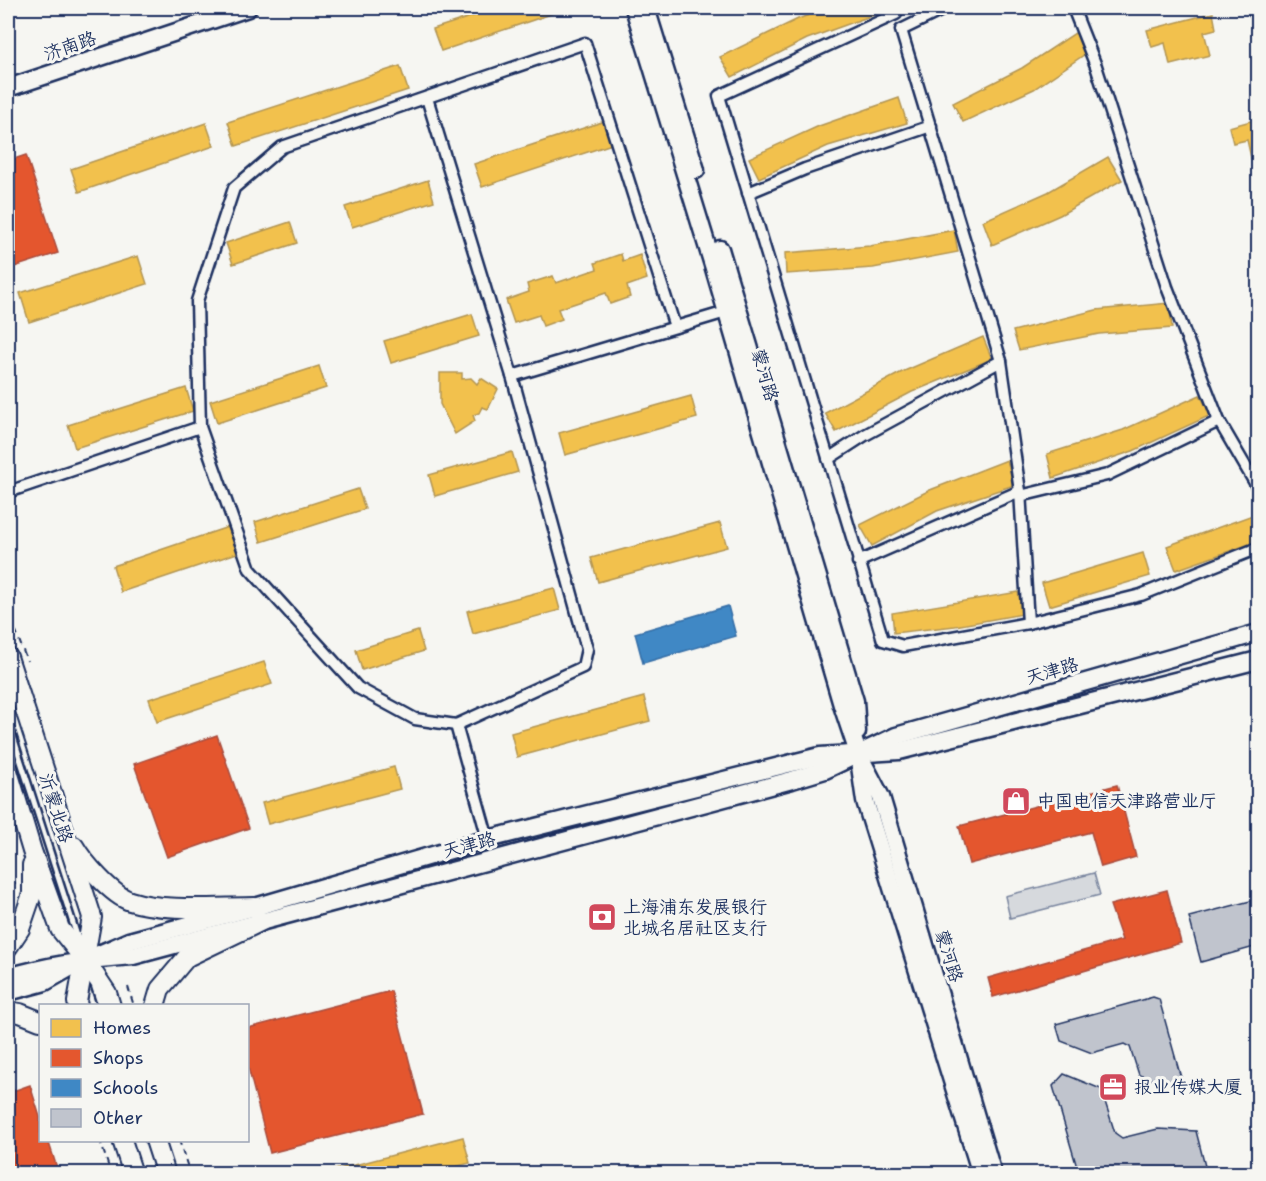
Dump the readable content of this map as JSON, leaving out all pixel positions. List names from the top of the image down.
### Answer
{
  "streets": {
    "main road": ["沂蒙北路"],
    "street": ["济南路", "蒙河路", "天津路"]
  },
  "crossings": [
    ["蒙河路", "天津路"],
    ["天津路", "沂蒙北路"]
  ],
  "places": {
    "shop": ["中国电信天津路营业厅"],
    "bank": ["上海浦东发展银行 北城名居社区支行"],
    "office": ["报业传媒大厦"]
  },
  "legend": [
    "Homes",
    "Shops",
    "Schools",
    "Other"
  ]
}
